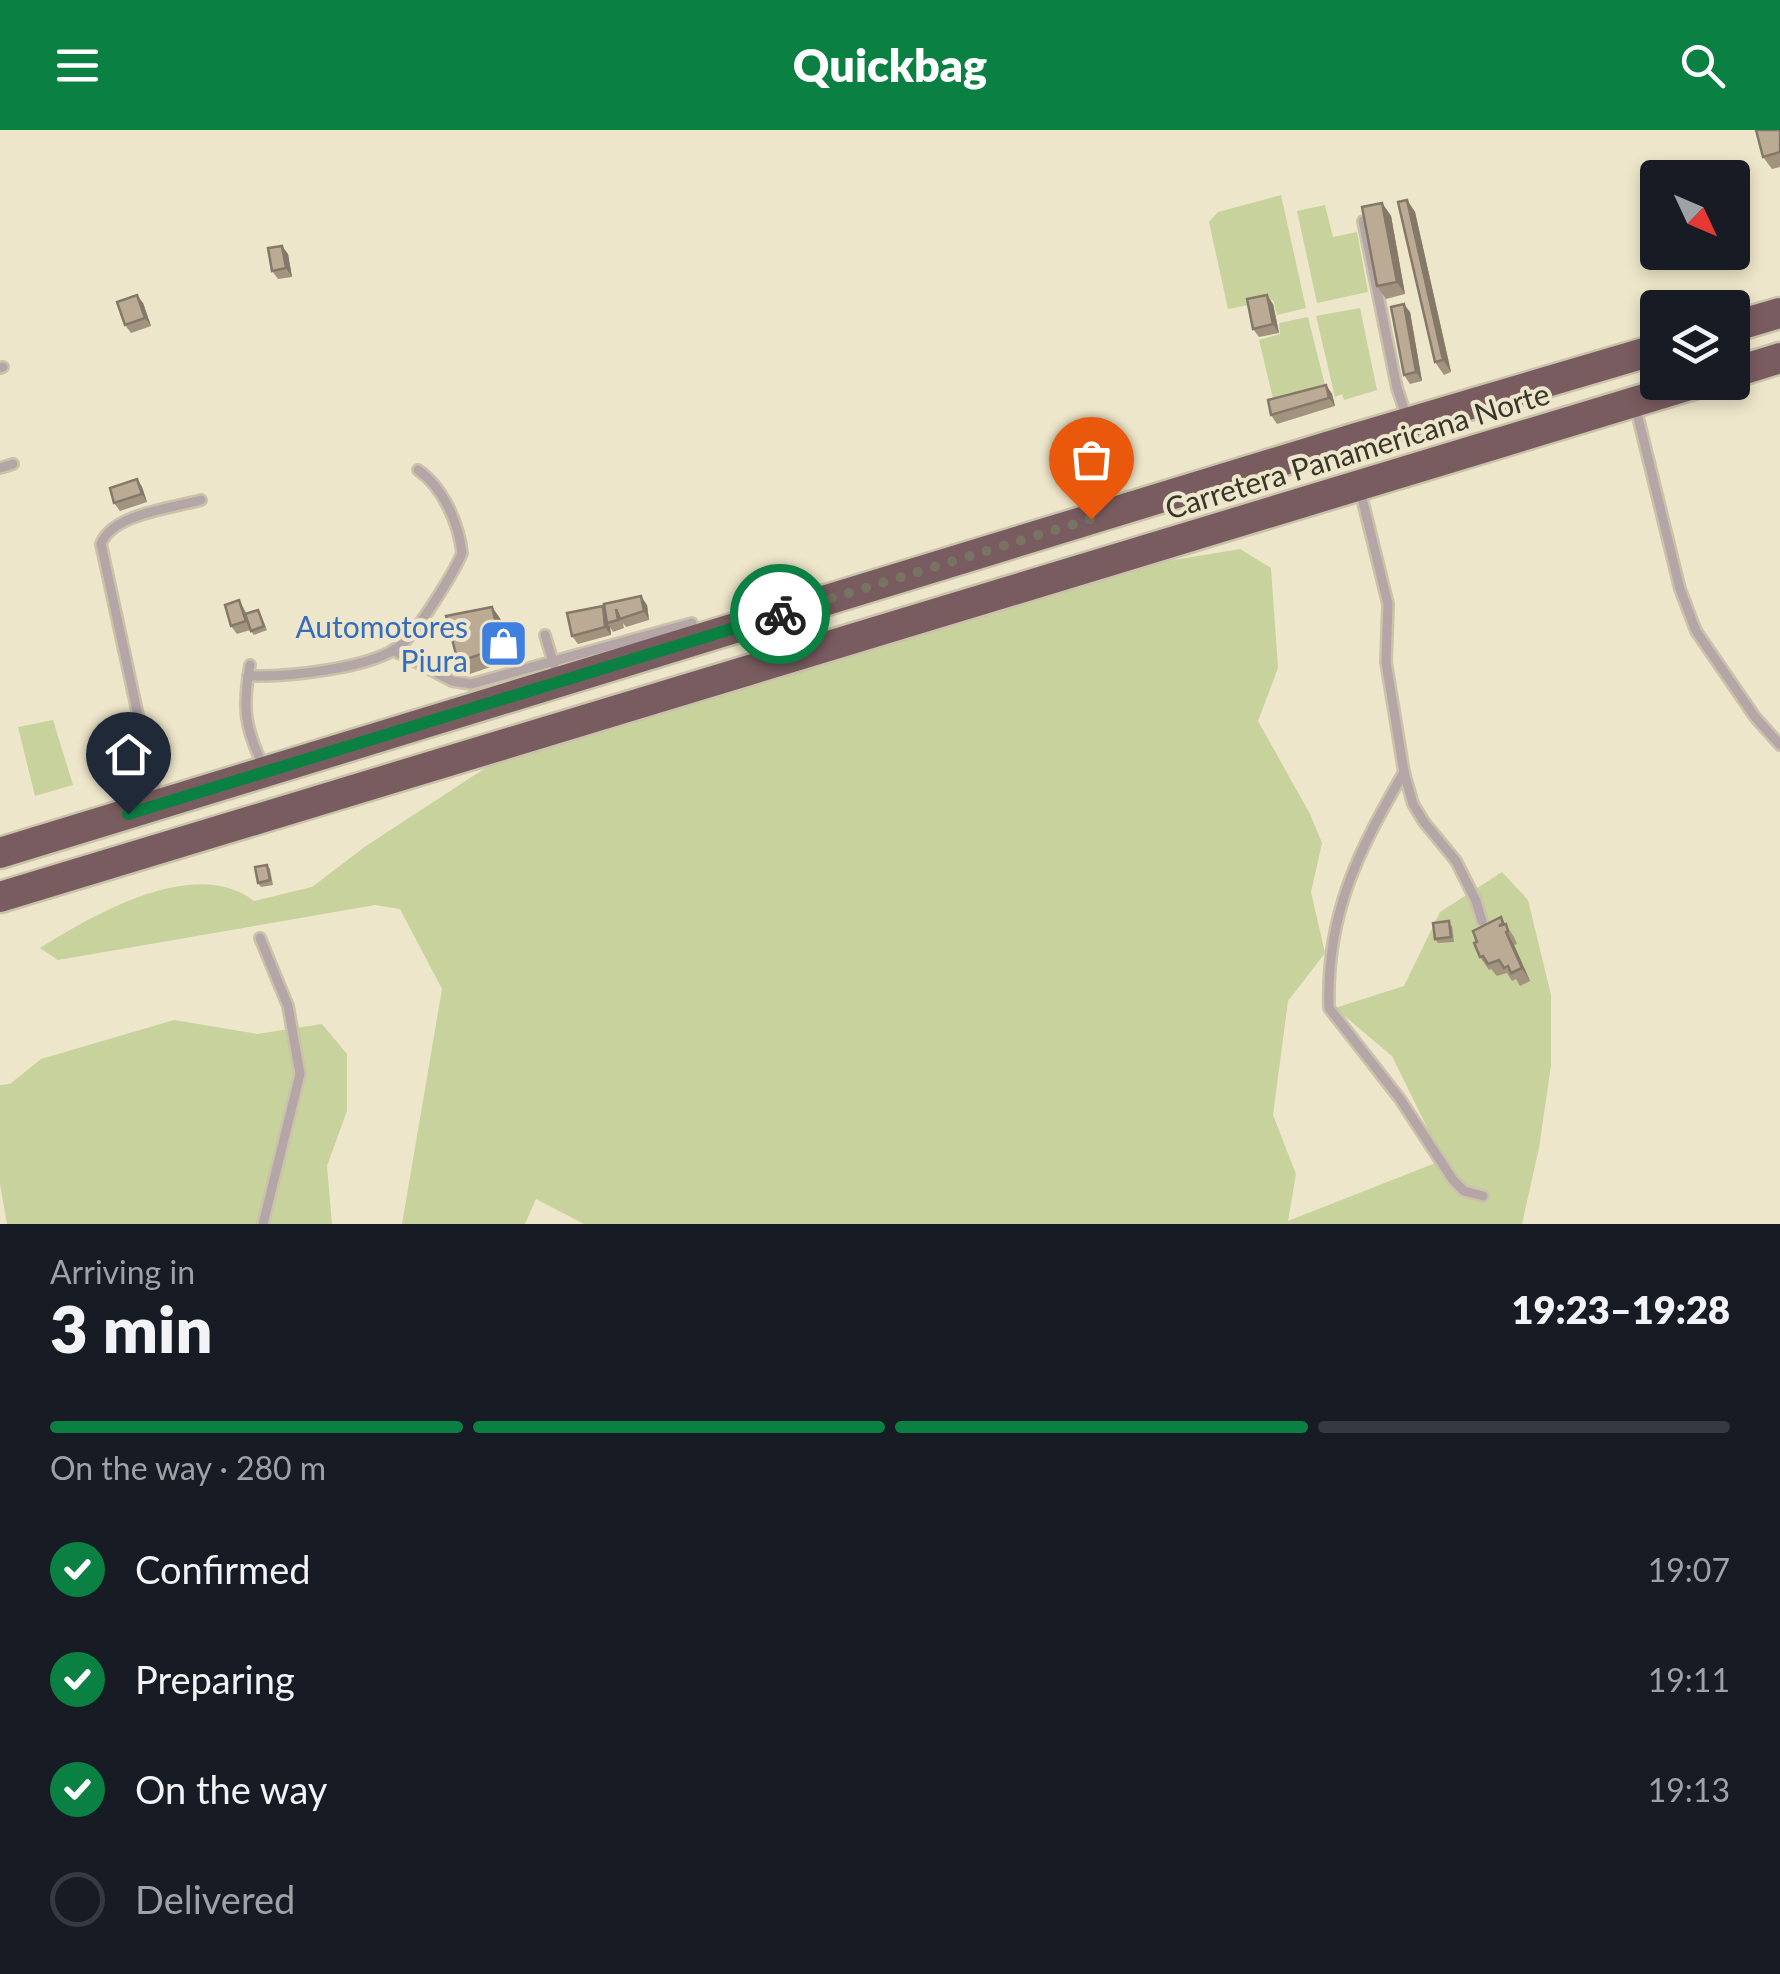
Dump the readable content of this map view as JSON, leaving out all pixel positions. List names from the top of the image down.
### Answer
{
  "streets": {
    "highway": ["Carretera Panamericana Norte"]
  },
  "places": {
    "shop": ["Automotores Piura"]
  },
  "north": "bottom right",
  "page": {
    "header": "Quickbag",
    "heading": ["3 min", "Arriving in", "19:23–19:28"],
    "bar": "On the way · 280 m",
    "list": [
      ["Confirmed", "19:07"],
      ["Preparing", "19:11"],
      ["On the way", "19:13"],
      "Delivered"
    ]
  }
}
